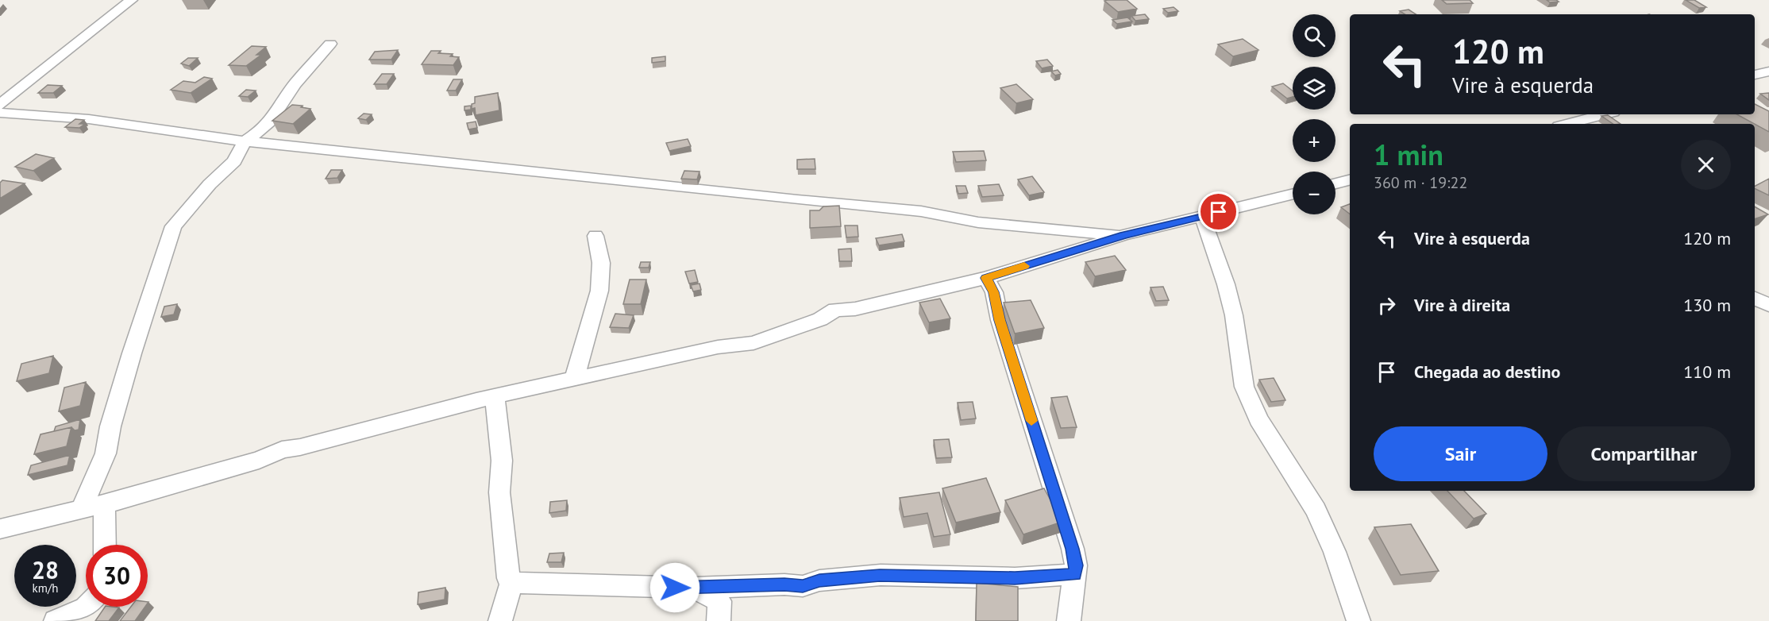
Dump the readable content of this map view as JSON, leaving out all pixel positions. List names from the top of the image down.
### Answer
{
  "page": {
    "map_buttons": ["+", "−"],
    "turn": ["120 m", "Vire à esquerda"],
    "heading": ["1 min", "360 m · 19:22"],
    "list": [
      {
        "name": "Vire à esquerda",
        "value": "120 m"
      },
      {
        "name": "Vire à direita",
        "value": "130 m"
      },
      {
        "name": "Chegada ao destino",
        "value": "110 m"
      }
    ],
    "buttons": ["Sair", "Compartilhar"],
    "speed": "28 km/h",
    "limit": "30"
  }
}
